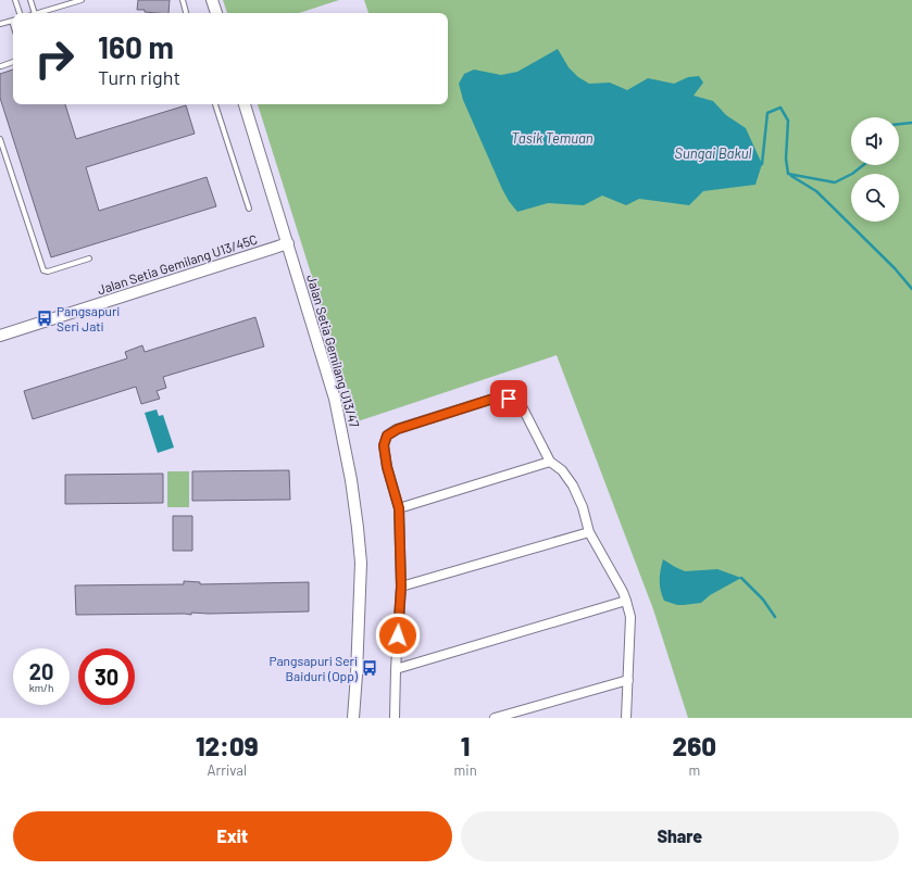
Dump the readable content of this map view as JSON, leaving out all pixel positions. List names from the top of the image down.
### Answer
{
  "streets": {
    "street": ["Jalan Setia Gemilang U13/45C", "Jalan Setia Gemilang U13/47"]
  },
  "crossings": [
    ["Jalan Setia Gemilang U13/45C", "Jalan Setia Gemilang U13/47"]
  ],
  "water": ["Tasik Temuan", "Sungai Bakul"],
  "places": {
    "bus stop": ["Pangsapuri Seri Jati", "Pangsapuri Seri Baiduri (Opp)"]
  },
  "page": {
    "turn": ["160 m", "Turn right"],
    "speed": "20 km/h",
    "limit": "30",
    "eta": [
      "12:09",
      "Arrival",
      "1",
      "min",
      "260",
      "m"
    ],
    "buttons": ["Exit", "Share"]
  }
}
